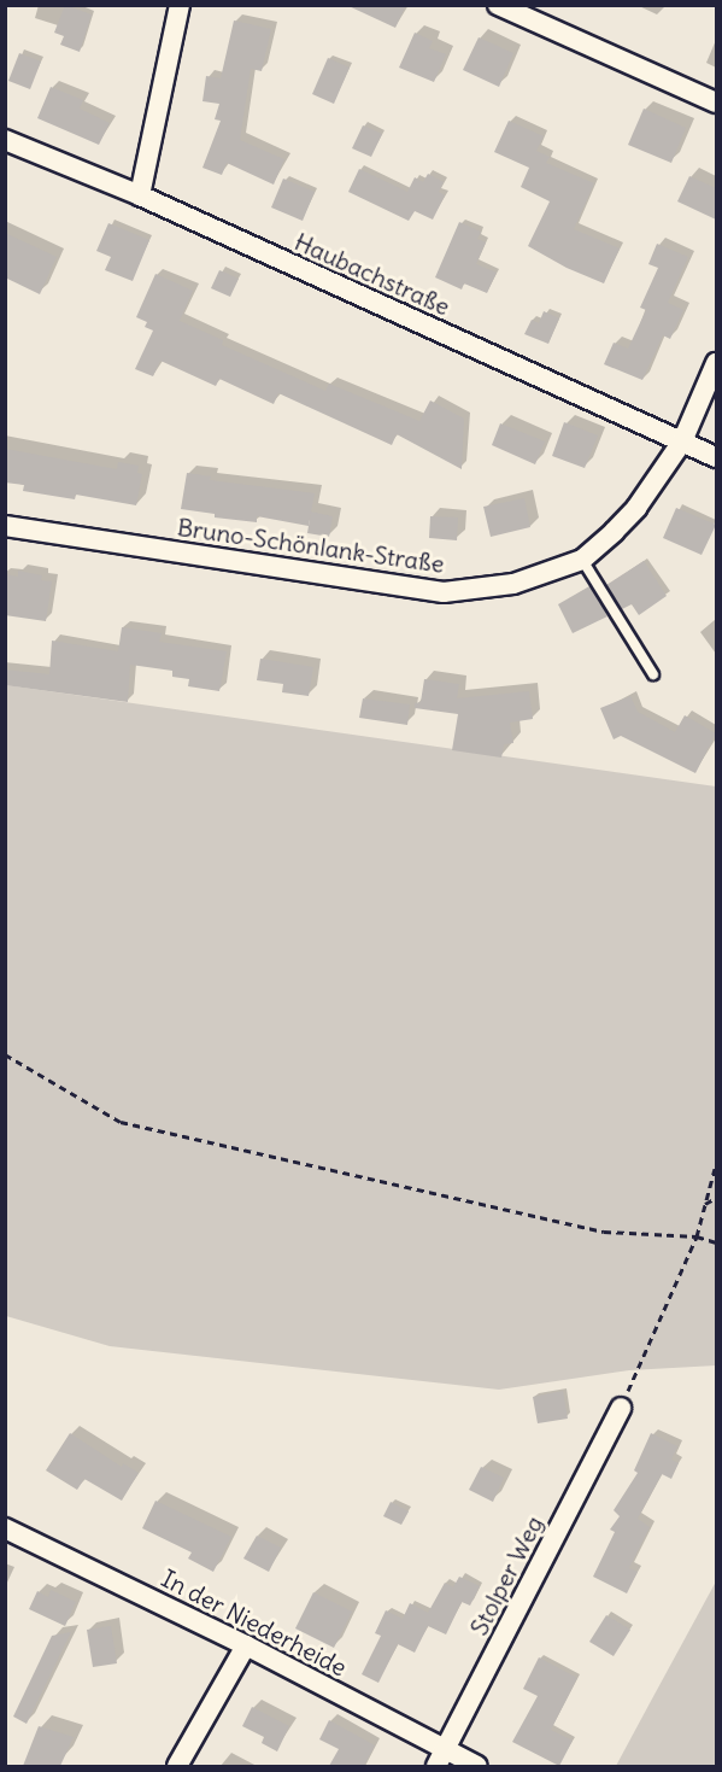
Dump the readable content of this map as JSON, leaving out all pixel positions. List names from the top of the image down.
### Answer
{
  "streets": {
    "street": [
      "Haubachstraße",
      "Bruno-Schönlank-Straße",
      "Stolper Weg",
      "In der Niederheide"
    ]
  },
  "crossings": [
    ["Haubachstraße", "Bruno-Schönlank-Straße"],
    ["Stolper Weg", "In der Niederheide"]
  ]
}
